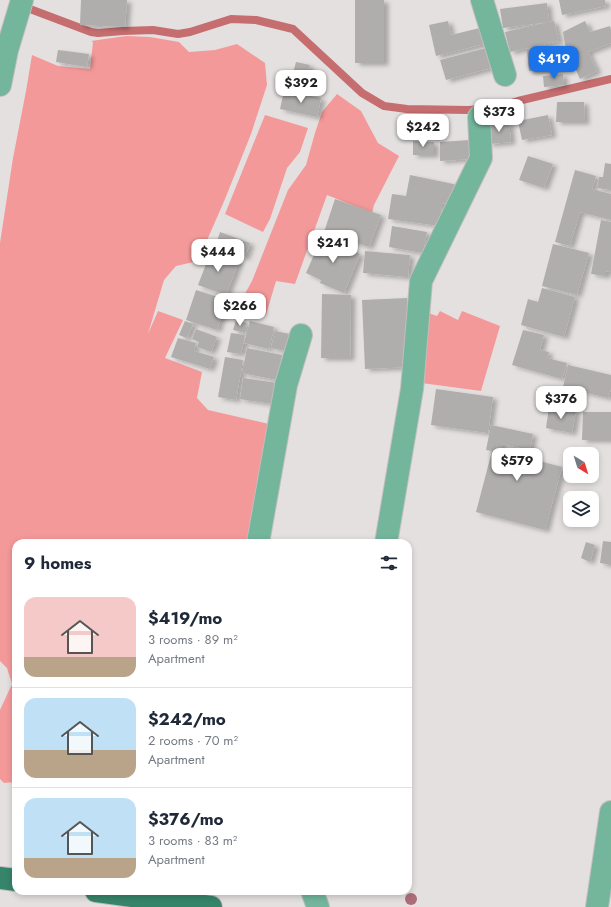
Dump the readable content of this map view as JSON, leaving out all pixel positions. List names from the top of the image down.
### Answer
{
  "north": "bottom right",
  "page": {
    "price": [
      "$419",
      "$392",
      "$373",
      "$242",
      "$241",
      "$444",
      "$266",
      "$376",
      "$579"
    ],
    "heading": "9 homes",
    "list": [
      {
        "name": "$419/mo",
        "note": "3 rooms · 89 m² · Apartment"
      },
      {
        "name": "$242/mo",
        "note": "2 rooms · 70 m² · Apartment"
      },
      {
        "name": "$376/mo",
        "note": "3 rooms · 83 m² · Apartment"
      }
    ]
  }
}
